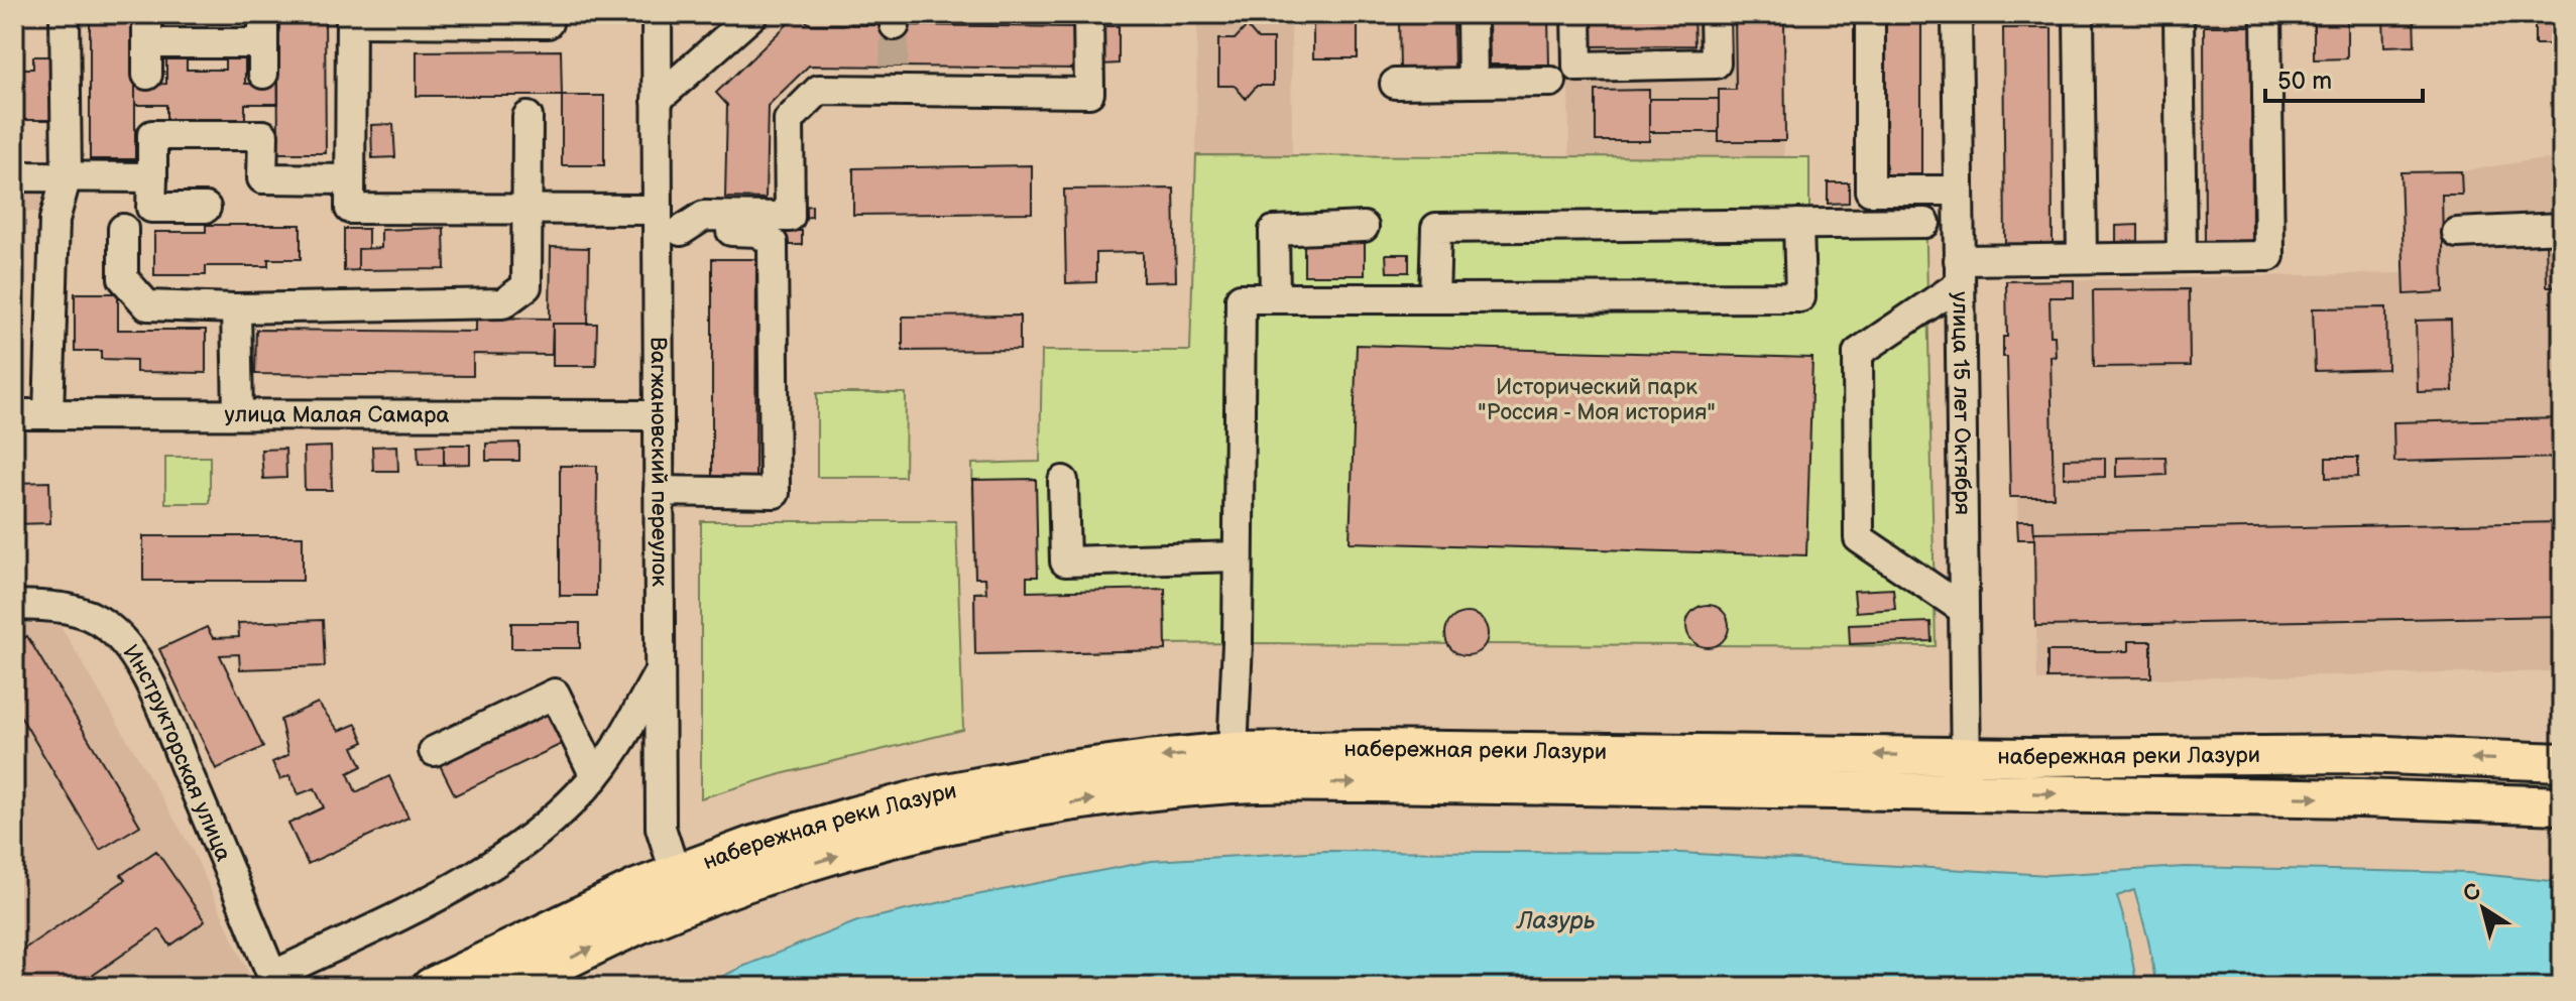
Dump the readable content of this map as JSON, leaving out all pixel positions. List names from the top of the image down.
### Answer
{
  "streets": {
    "main road": ["набережная реки Лазури"],
    "street": [
      "улица 15 лет Октября",
      "улица Малая Самара",
      "Вагжановский переулок",
      "Инструкторская улица"
    ]
  },
  "crossings": [
    ["улица 15 лет Октября", "набережная реки Лазури"],
    ["улица Малая Самара", "Вагжановский переулок"],
    ["Вагжановский переулок", "набережная реки Лазури"]
  ],
  "water": ["Лазурь"],
  "parks": ["Исторический парк \"Россия - Моя история\""],
  "scale_bar": "50 m",
  "north": "top left"
}
